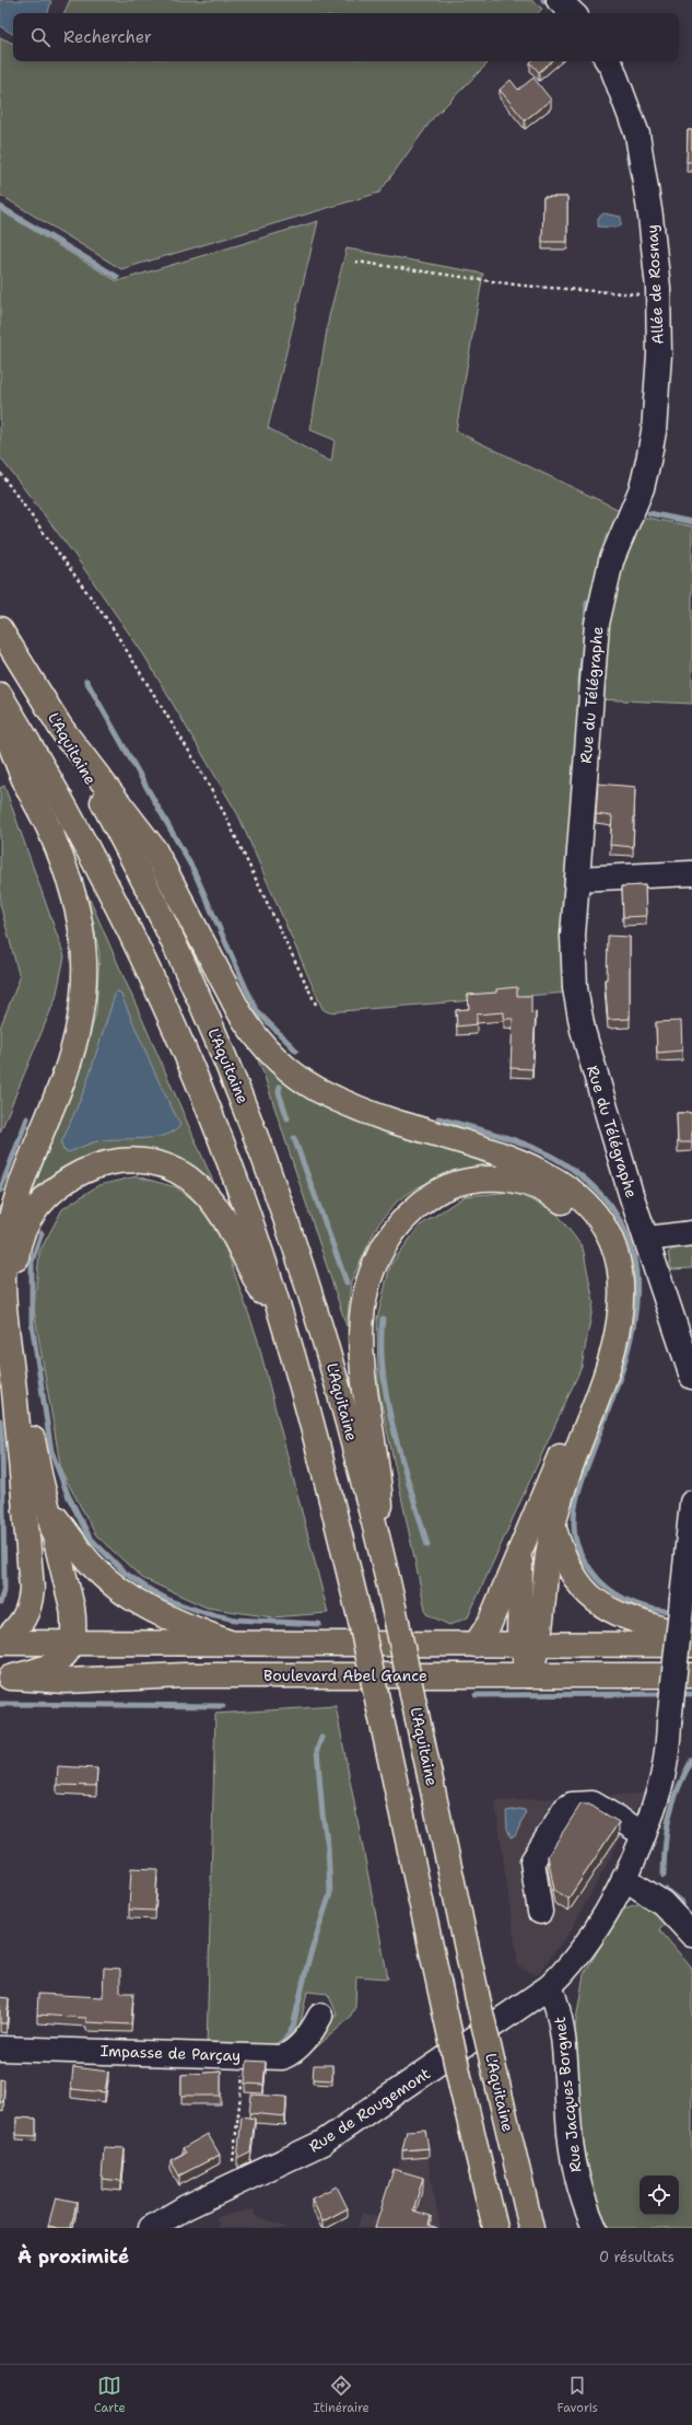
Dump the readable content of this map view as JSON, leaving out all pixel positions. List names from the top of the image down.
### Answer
{
  "streets": {
    "main road": ["L'Aquitaine", "Boulevard Abel Gance"],
    "street": [
      "Allée de Rosnay",
      "Rue du Télégraphe",
      "Impasse de Parçay",
      "Rue Jacques Borgnet",
      "Rue de Rougemont"
    ]
  },
  "crossings": [
    ["Allée de Rosnay", "Rue du Télégraphe"],
    ["Rue Jacques Borgnet", "Rue de Rougemont"]
  ],
  "page": {
    "search": "Rechercher",
    "heading": ["À proximité", "0 résultats"],
    "nav": ["Carte", "Itinéraire", "Favoris"]
  }
}
